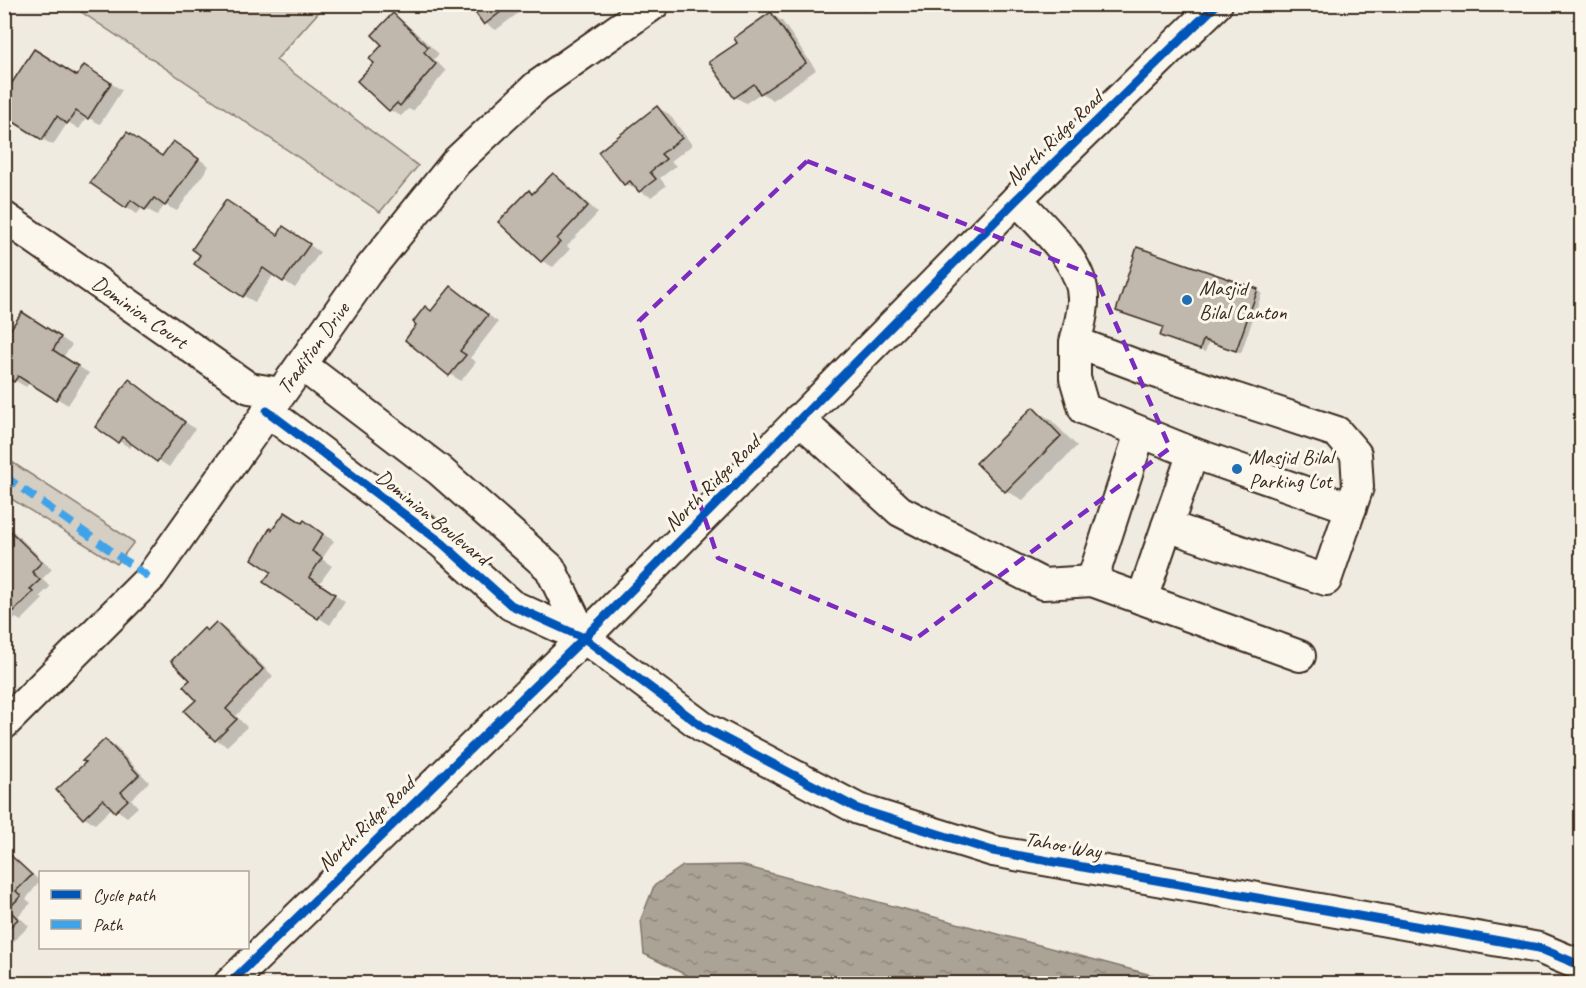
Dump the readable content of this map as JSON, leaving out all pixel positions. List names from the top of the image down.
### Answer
{
  "streets": {
    "street": [
      "North Ridge Road",
      "Dominion Court",
      "Tradition Drive",
      "Dominion Boulevard",
      "Tahoe Way"
    ]
  },
  "crossings": [
    ["North Ridge Road", "Dominion Boulevard"],
    ["North Ridge Road", "Tahoe Way"],
    ["Dominion Court", "Tradition Drive"],
    ["Dominion Court", "Dominion Boulevard"],
    ["Tradition Drive", "Dominion Boulevard"],
    ["Dominion Boulevard", "Tahoe Way"]
  ],
  "places": ["Masjid Bilal Canton", "Masjid Bilal Parking Lot"],
  "legend": ["Cycle path", "Path"]
}
